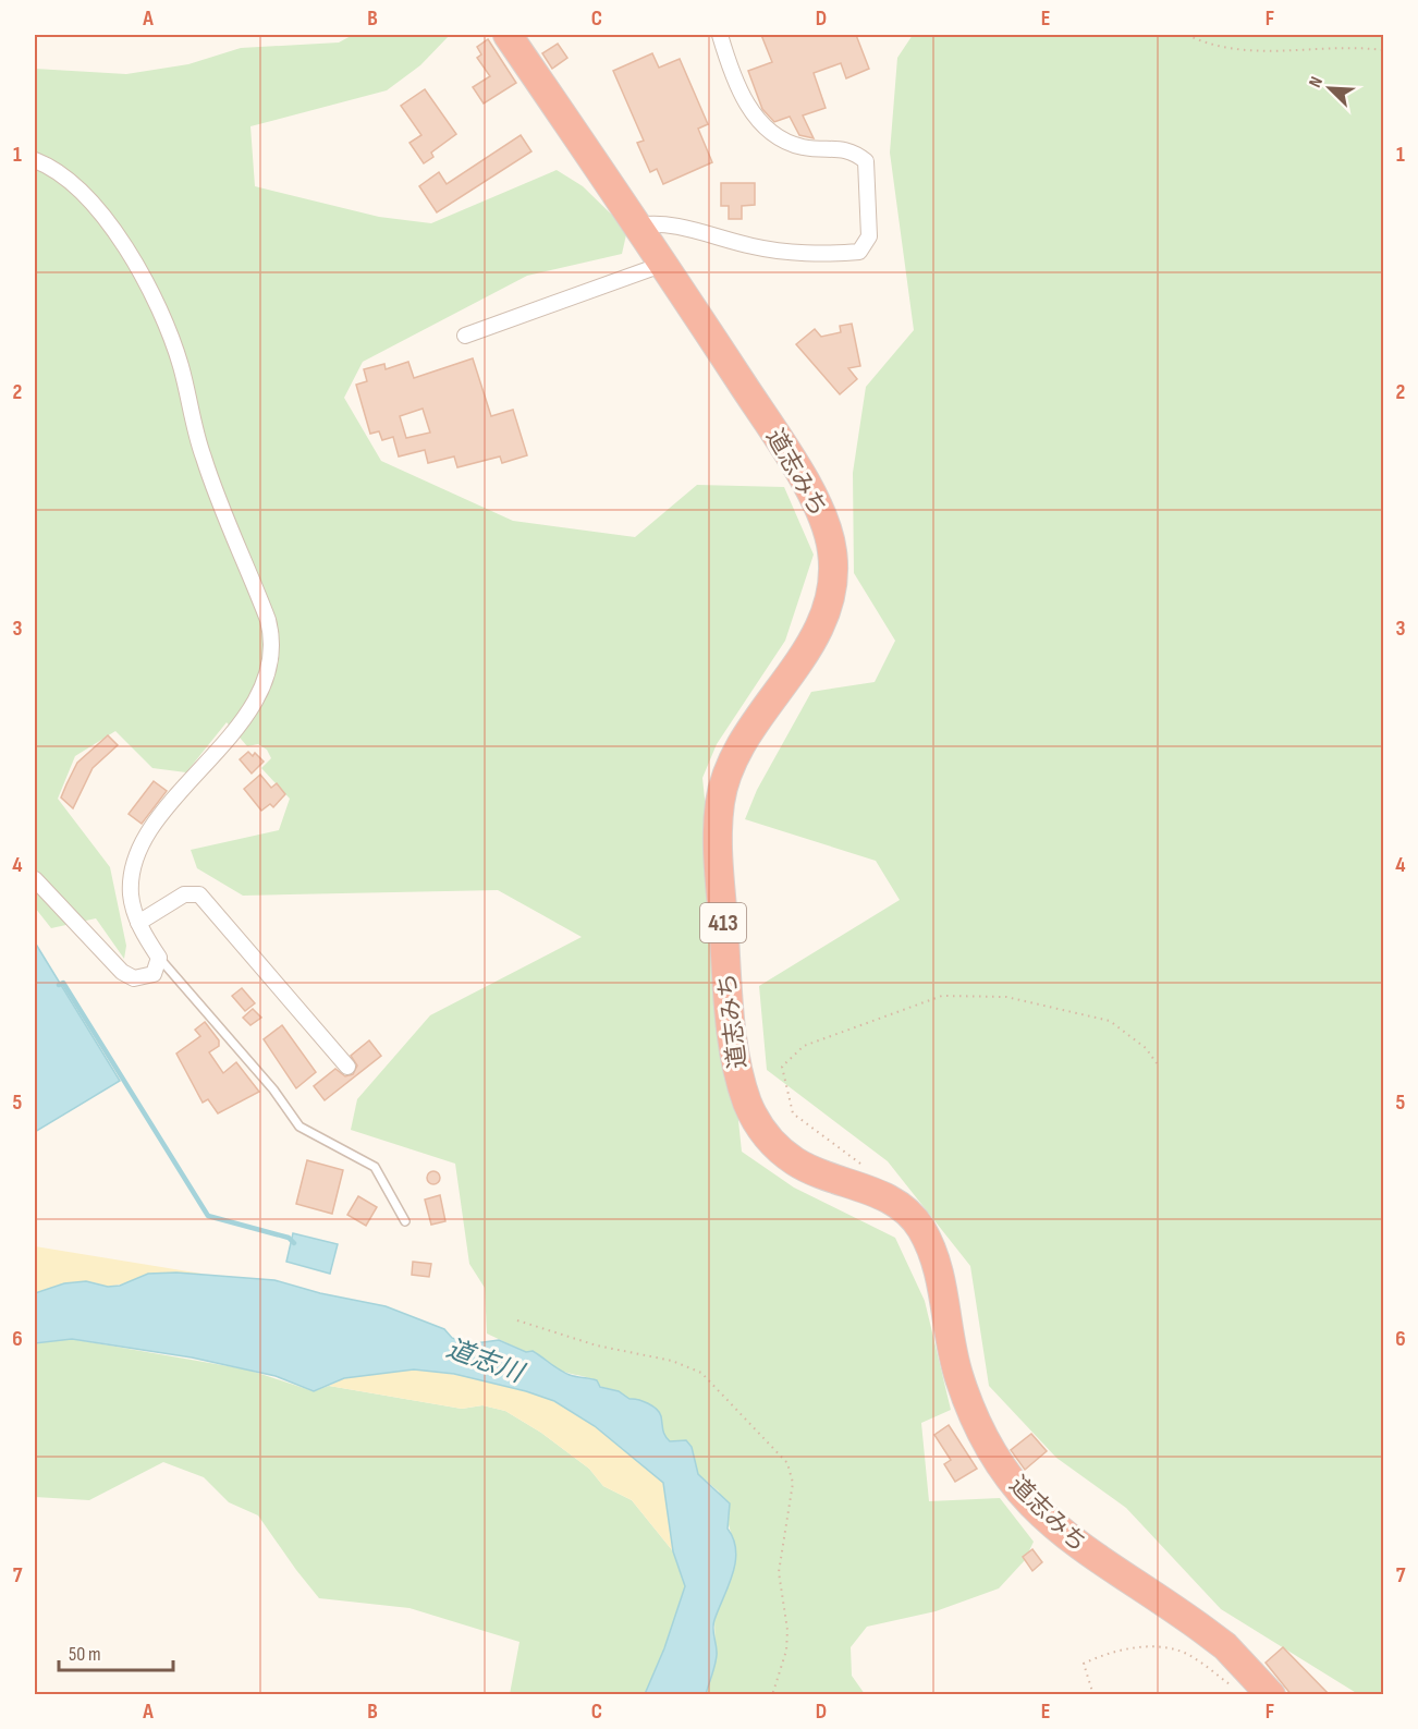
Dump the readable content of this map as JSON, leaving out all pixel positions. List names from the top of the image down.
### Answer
{
  "streets": {
    "highway": ["道志みち", "413"]
  },
  "water": ["道志川"],
  "scale_bar": "50 m",
  "north": "top left",
  "grid": {
    "columns": [
      "A",
      "B",
      "C",
      "D",
      "E",
      "F"
    ],
    "rows": [
      "1",
      "2",
      "3",
      "4",
      "5",
      "6",
      "7"
    ]
  }
}
